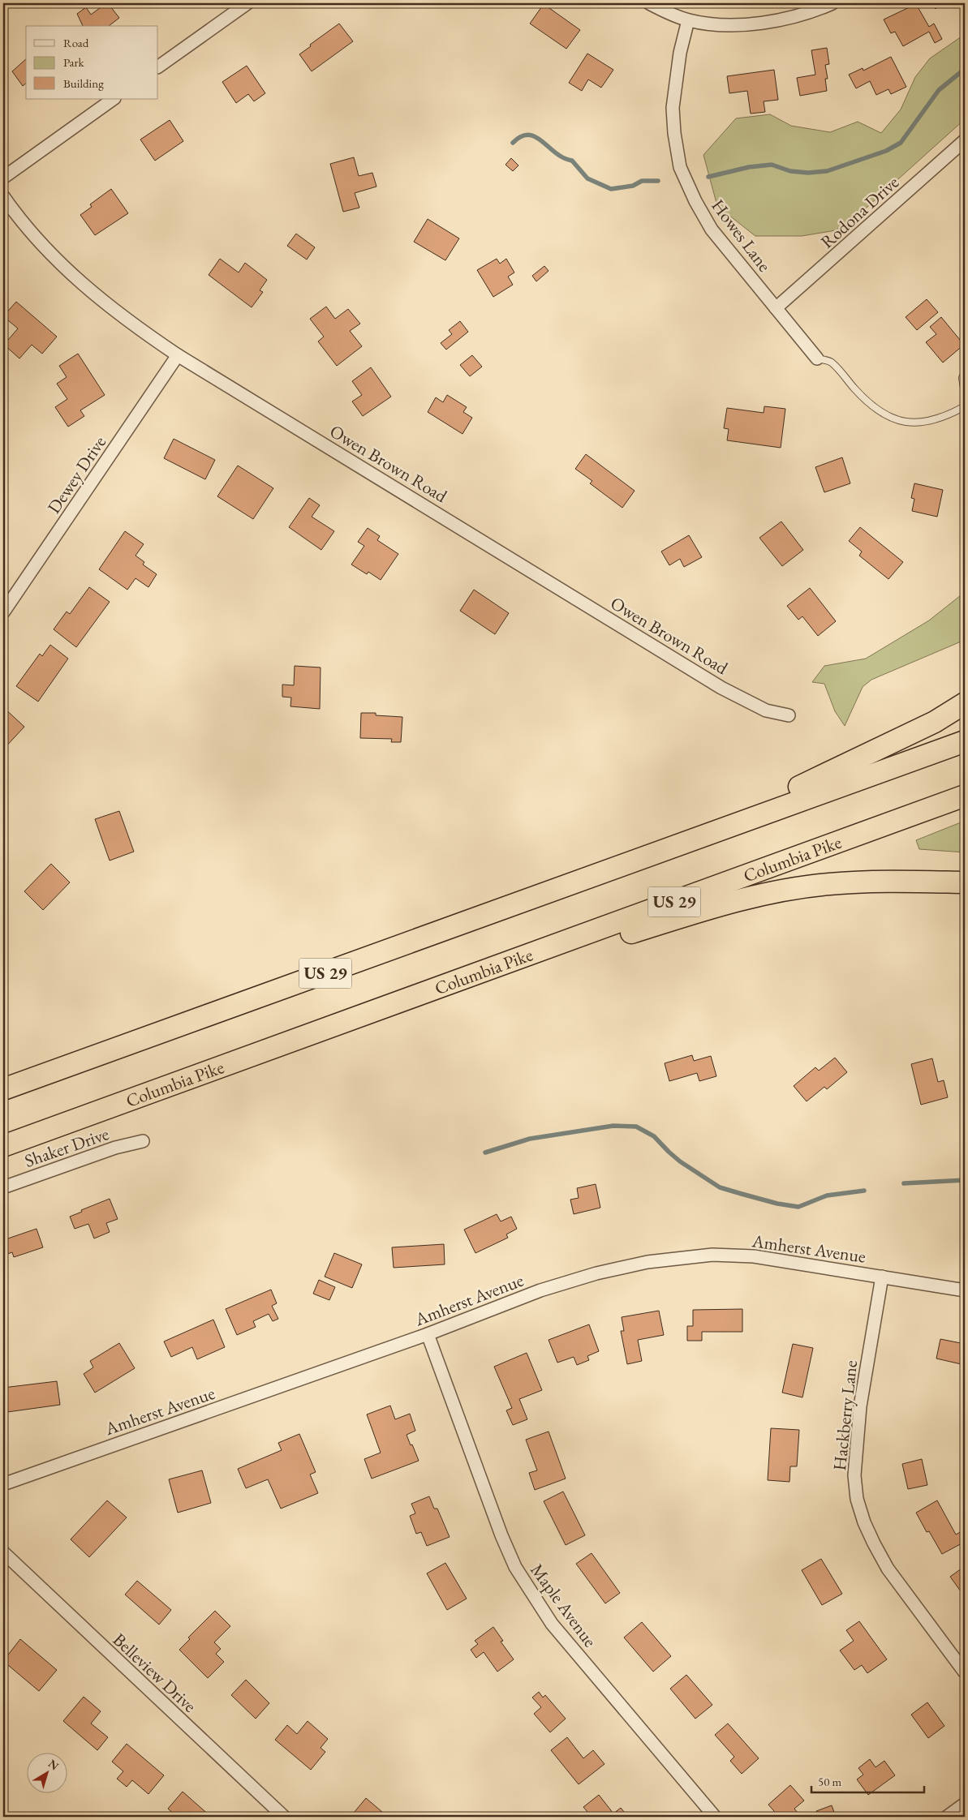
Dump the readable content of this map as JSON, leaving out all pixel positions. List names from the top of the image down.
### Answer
{
  "streets": {
    "highway": ["Columbia Pike", "US 29"],
    "street": [
      "Rodona Drive",
      "Howes Lane",
      "Owen Brown Road",
      "Dewey Drive",
      "Shaker Drive",
      "Amherst Avenue",
      "Hackberry Lane",
      "Maple Avenue",
      "Belleview Drive"
    ]
  },
  "crossings": [
    ["Rodona Drive", "Howes Lane"],
    ["Owen Brown Road", "Dewey Drive"],
    ["Amherst Avenue", "Hackberry Lane"],
    ["Amherst Avenue", "Maple Avenue"]
  ],
  "legend": ["Road", "Park", "Building"],
  "scale_bar": "50 m",
  "north": "top right"
}
